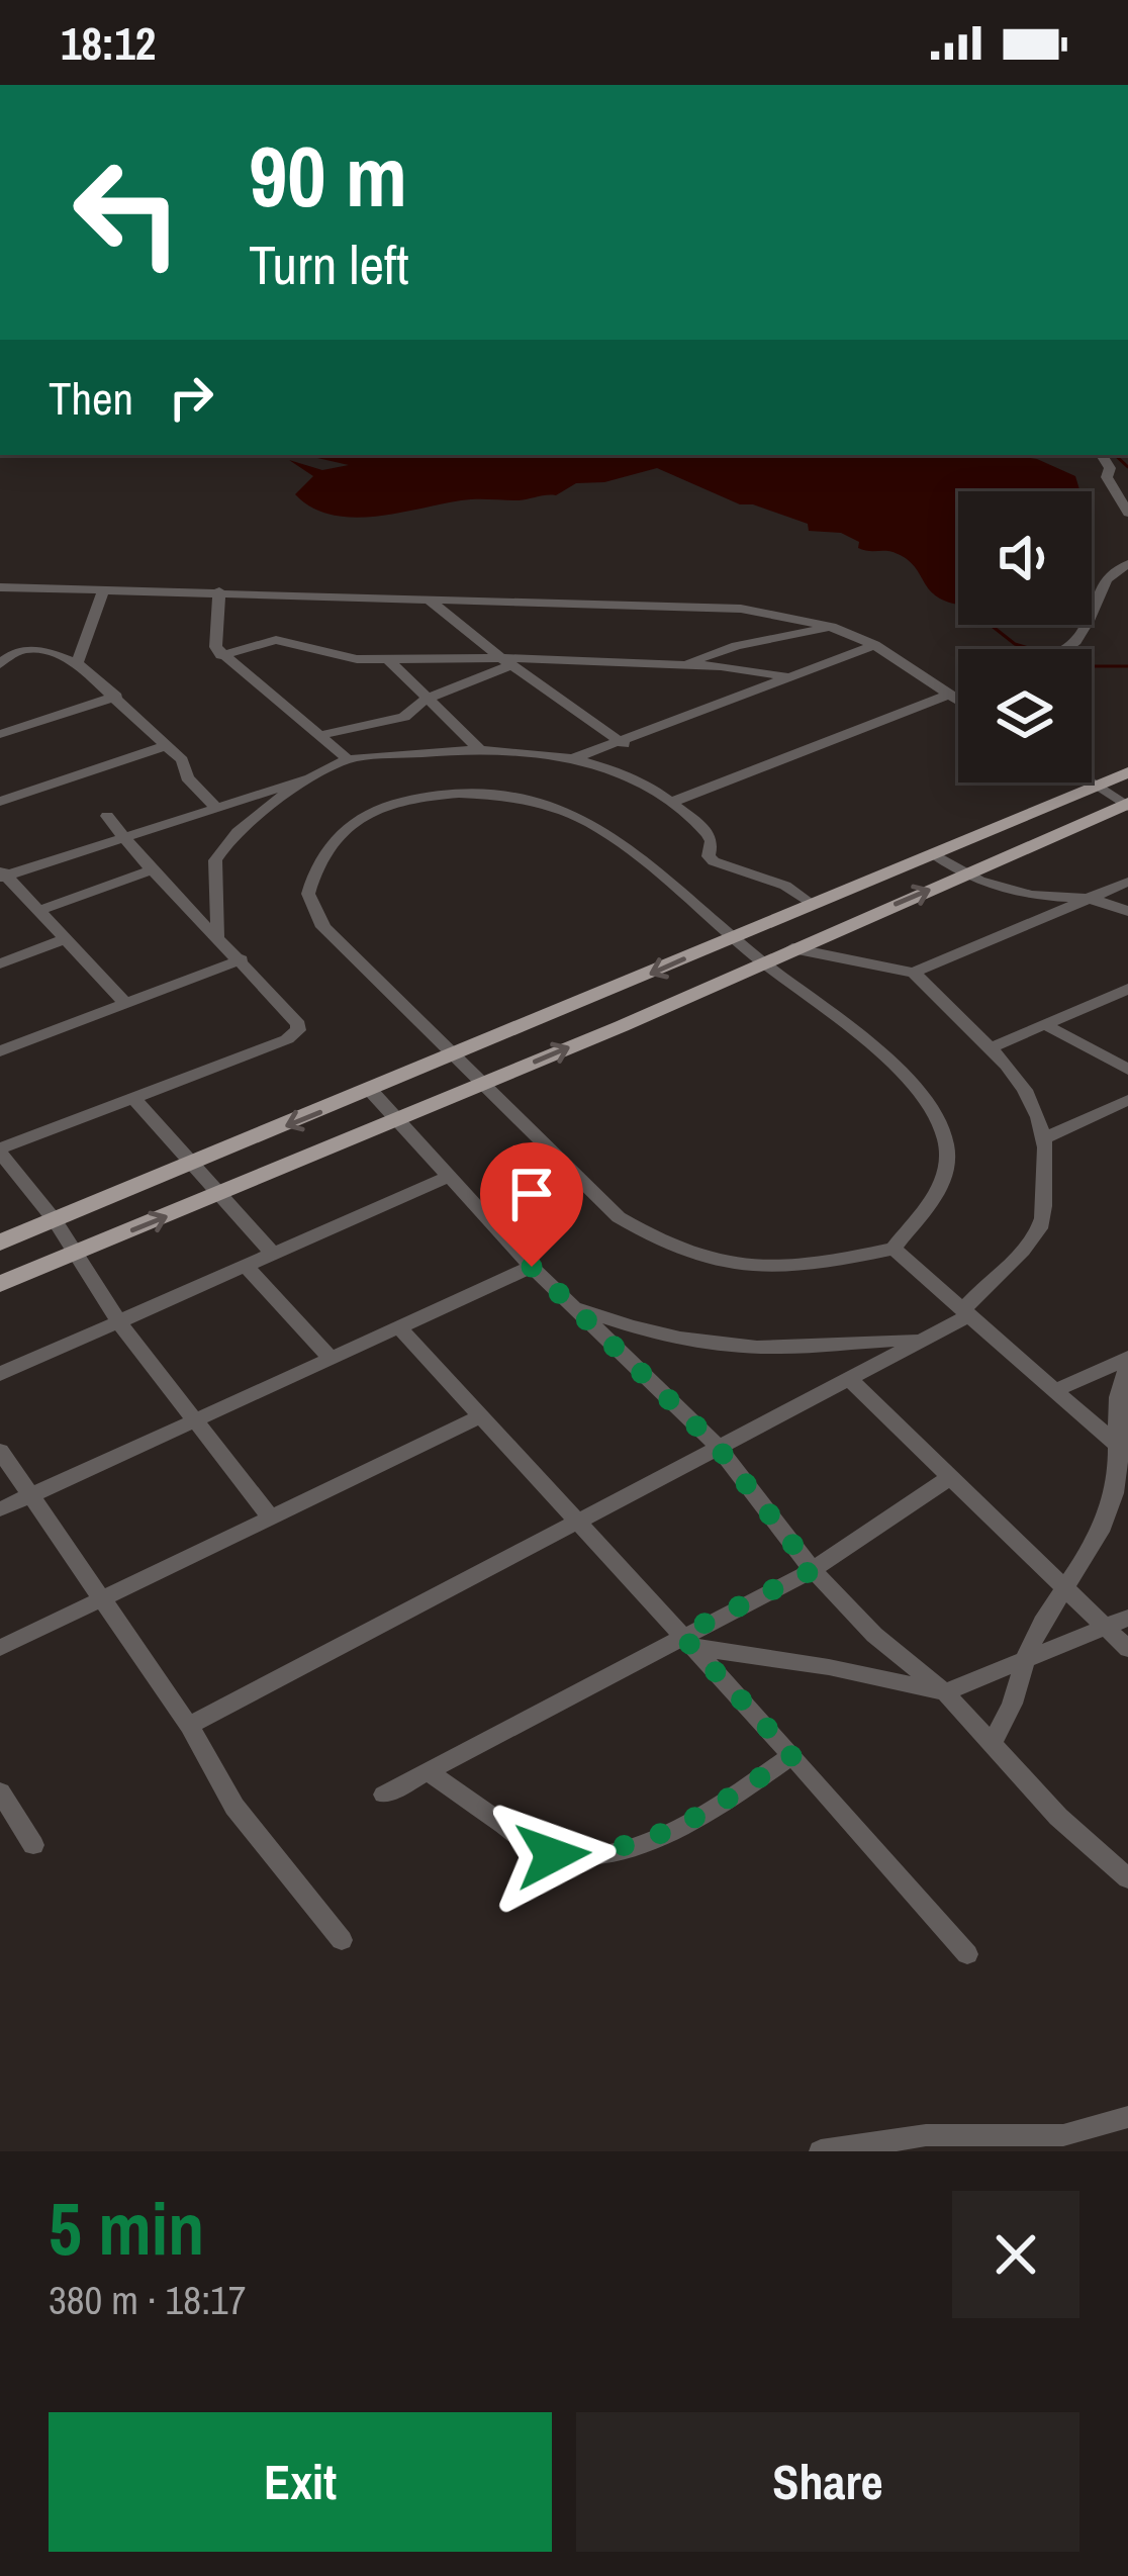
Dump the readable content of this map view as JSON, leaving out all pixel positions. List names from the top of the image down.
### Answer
{
  "page": {
    "status": "18:12",
    "turn": ["90 m", "Turn left"],
    "then": "Then",
    "heading": ["5 min", "380 m · 18:17"],
    "buttons": ["Exit", "Share"]
  }
}
